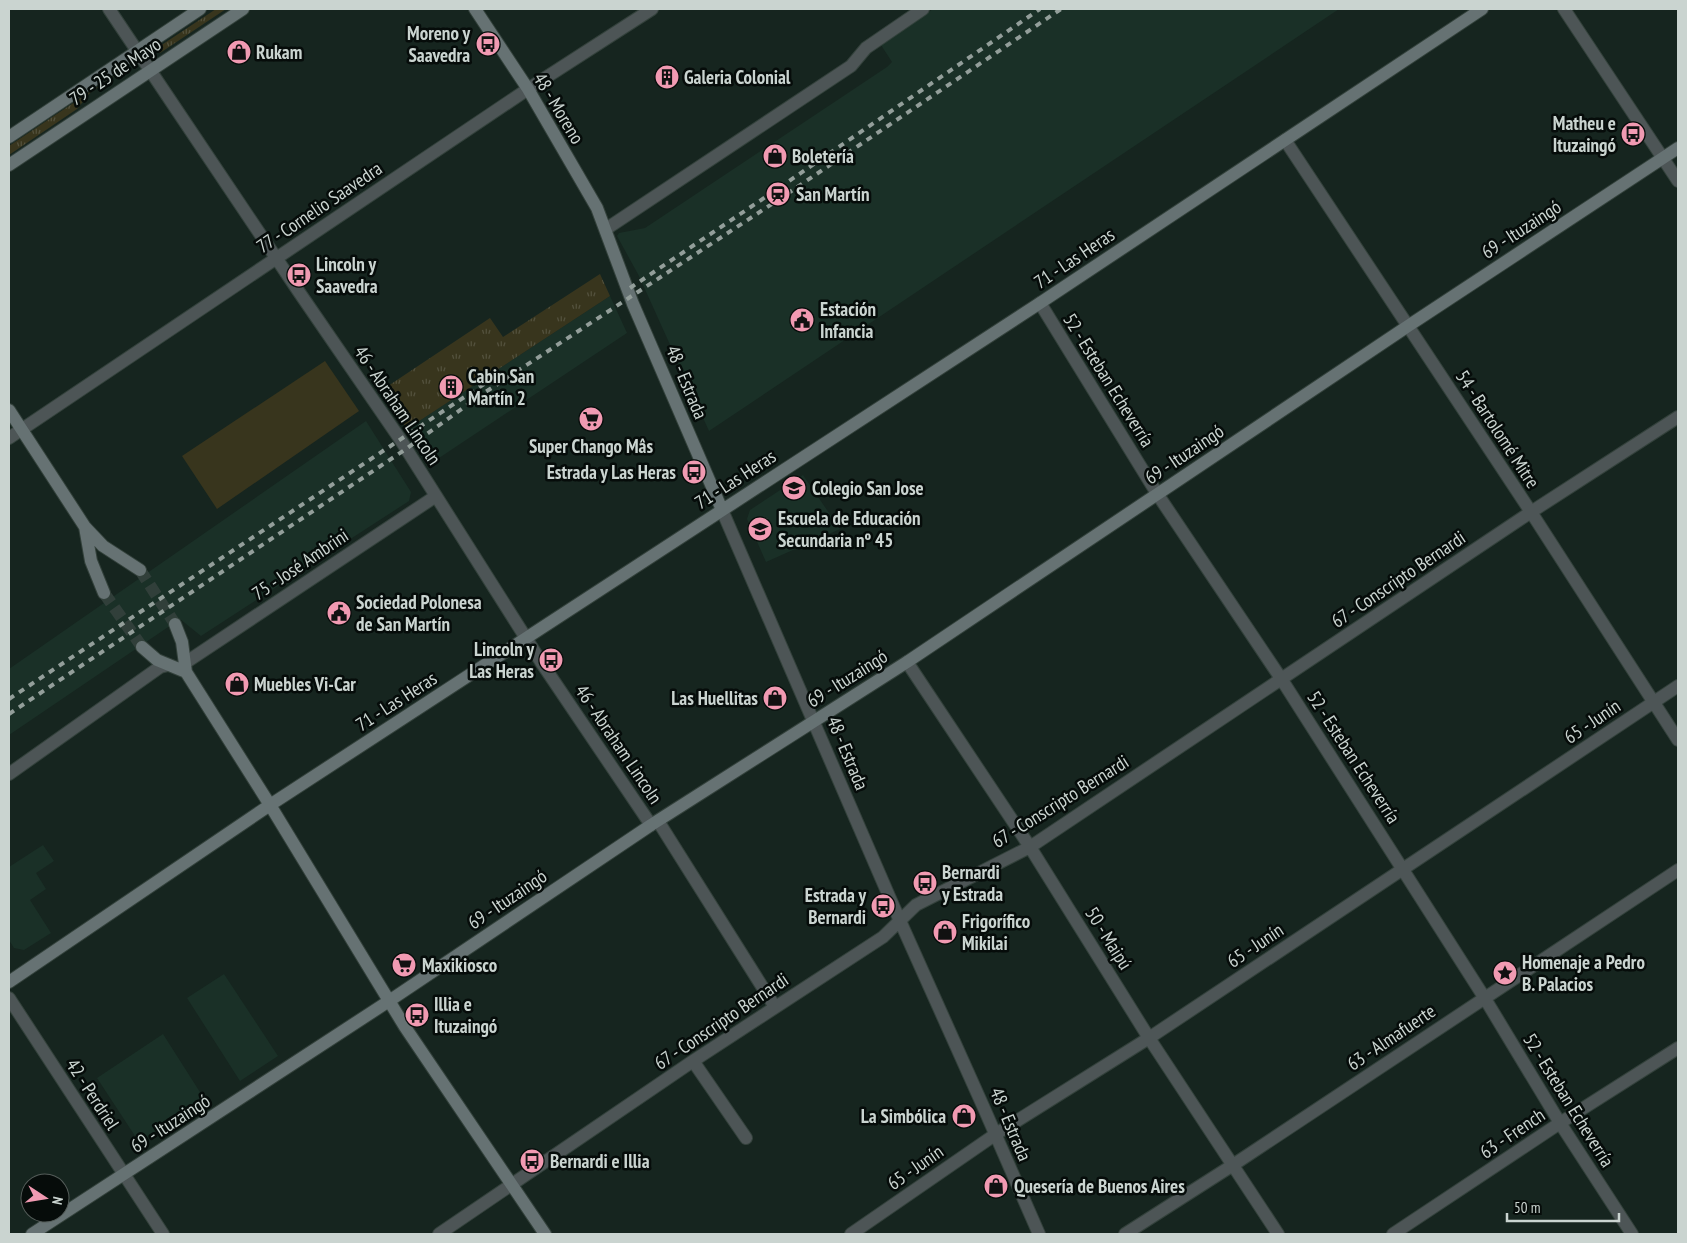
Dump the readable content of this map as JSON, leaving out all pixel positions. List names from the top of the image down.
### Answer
{
  "streets": {
    "street": [
      "79 - 25 de Mayo",
      "48 - Moreno",
      "77 - Cornelio Saavedra",
      "69 - Ituzaingó",
      "71 - Las Heras",
      "52 - Esteban Echeverría",
      "48 - Estrada",
      "46 - Abraham Lincoln",
      "54 - Bartolomé Mitre",
      "75 - José Ambrini",
      "67 - Conscripto Bernardi",
      "65 - Junín",
      "50 - Maipú",
      "63 - Almafuerte",
      "42 - Perdriel",
      "63 - French"
    ]
  },
  "crossings": [
    ["79 - 25 de Mayo", "46 - Abraham Lincoln"],
    ["48 - Moreno", "77 - Cornelio Saavedra"],
    ["48 - Moreno", "48 - Estrada"],
    ["77 - Cornelio Saavedra", "46 - Abraham Lincoln"],
    ["69 - Ituzaingó", "52 - Esteban Echeverría"],
    ["69 - Ituzaingó", "48 - Estrada"],
    ["69 - Ituzaingó", "46 - Abraham Lincoln"],
    ["69 - Ituzaingó", "54 - Bartolomé Mitre"],
    ["69 - Ituzaingó", "50 - Maipú"],
    ["69 - Ituzaingó", "42 - Perdriel"],
    ["71 - Las Heras", "52 - Esteban Echeverría"],
    ["71 - Las Heras", "48 - Estrada"],
    ["71 - Las Heras", "46 - Abraham Lincoln"],
    ["71 - Las Heras", "54 - Bartolomé Mitre"],
    ["52 - Esteban Echeverría", "67 - Conscripto Bernardi"],
    ["52 - Esteban Echeverría", "65 - Junín"],
    ["52 - Esteban Echeverría", "63 - Almafuerte"],
    ["52 - Esteban Echeverría", "63 - French"],
    ["48 - Estrada", "67 - Conscripto Bernardi"],
    ["48 - Estrada", "65 - Junín"],
    ["46 - Abraham Lincoln", "75 - José Ambrini"],
    ["46 - Abraham Lincoln", "67 - Conscripto Bernardi"],
    ["54 - Bartolomé Mitre", "67 - Conscripto Bernardi"],
    ["54 - Bartolomé Mitre", "65 - Junín"],
    ["67 - Conscripto Bernardi", "50 - Maipú"],
    ["65 - Junín", "50 - Maipú"],
    ["50 - Maipú", "63 - Almafuerte"]
  ],
  "places": {
    "bus stop": [
      "Moreno y Saavedra",
      "Matheu e Ituzaingó",
      "Lincoln y Saavedra",
      "Estrada y Las Heras",
      "Lincoln y Las Heras",
      "Bernardi y Estrada",
      "Estrada y Bernardi",
      "Illia e Ituzaingó",
      "Bernardi e Illia"
    ],
    "shop": [
      "Rukam",
      "Boletería",
      "Muebles Vi-Car",
      "Las Huellitas",
      "Frigorífico Mikilai",
      "La Simbólica",
      "Quesería de Buenos Aires"
    ],
    "building": ["Galeria Colonial", "Cabin San Martín 2"],
    "station": ["San Martín"],
    "public building": ["Estación Infancia", "Sociedad Polonesa de San Martín"],
    "supermarket": ["Super Chango Mâs", "Maxikiosco"],
    "school or university": ["Colegio San Jose", "Escuela de Educación Secundaria nº 45"],
    "place": ["Homenaje a Pedro B. Palacios"]
  },
  "scale_bar": "50 m",
  "north": "right"
}
